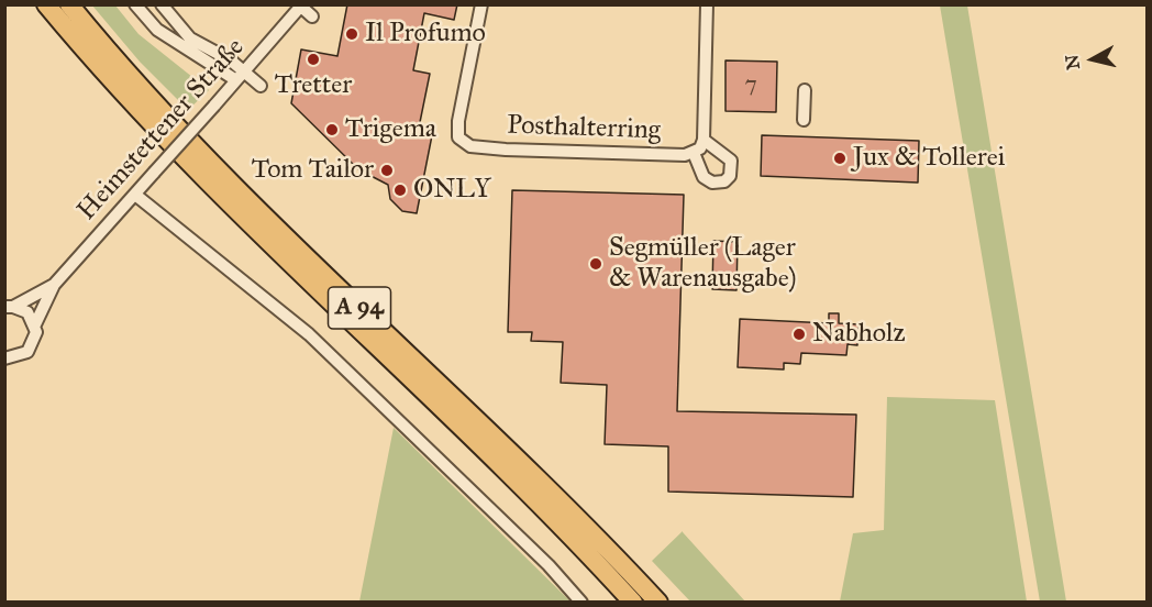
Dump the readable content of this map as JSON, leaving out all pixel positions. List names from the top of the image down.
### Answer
{
  "streets": {
    "highway": ["A 94"],
    "street": ["Posthalterring", "Heimstettener Straße"]
  },
  "places": [
    "Il Profumo",
    "Tretter",
    "Trigema",
    "Jux & Tollerei",
    "Tom Tailor",
    "ONLY",
    "Segmüller (Lager & Warenausgabe)",
    "Nabholz"
  ],
  "house_numbers": ["7"],
  "north": "left"
}
